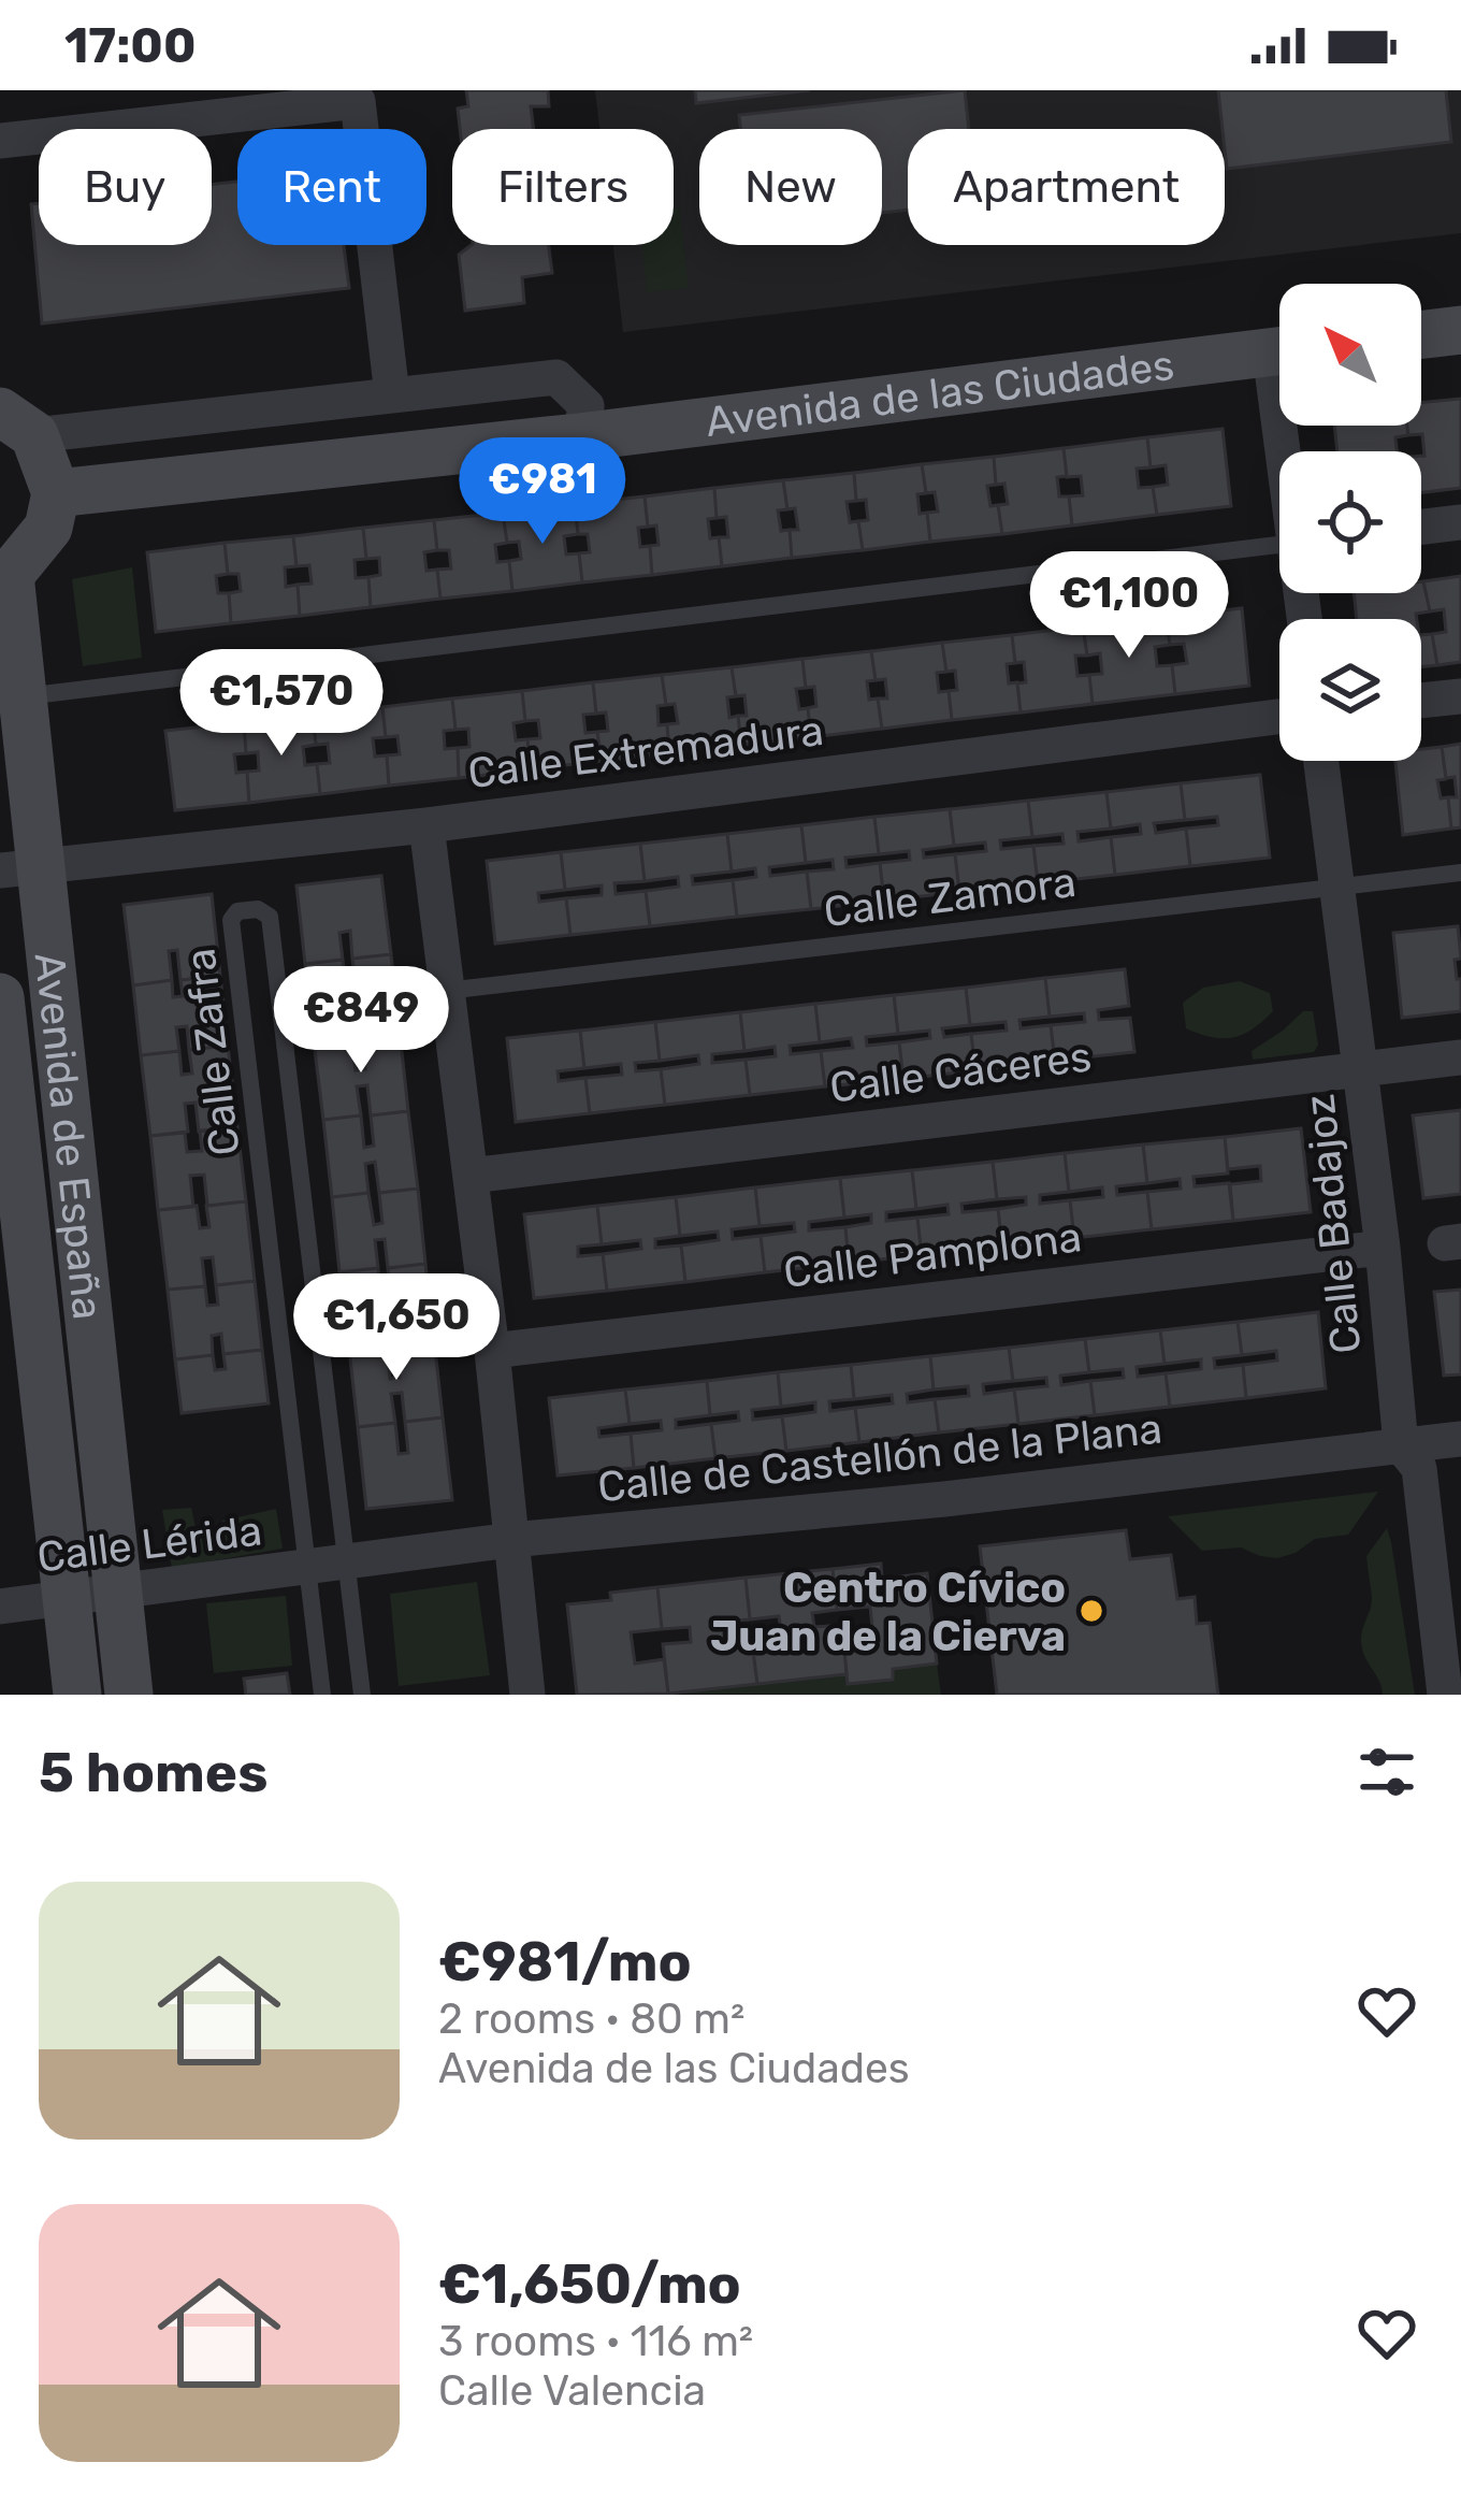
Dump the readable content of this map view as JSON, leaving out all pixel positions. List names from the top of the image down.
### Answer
{
  "streets": {
    "street": [
      "Avenida de las Ciudades",
      "Calle Extremadura",
      "Calle Cáceres",
      "Avenida de España",
      "Calle Badajoz",
      "Calle Pamplona",
      "Calle de Castellón de la Plana",
      "Calle Lérida"
    ],
    "lane": ["Calle Zamora", "Calle Zafra"]
  },
  "crossings": [
    ["Calle Extremadura", "Avenida de España"],
    ["Calle Zamora", "Calle Badajoz"],
    ["Calle Zafra", "Calle de Castellón de la Plana"],
    ["Calle Zafra", "Calle Lérida"],
    ["Calle Cáceres", "Calle Badajoz"],
    ["Avenida de España", "Calle Lérida"],
    ["Calle Badajoz", "Calle Pamplona"],
    ["Calle Badajoz", "Calle de Castellón de la Plana"],
    ["Calle de Castellón de la Plana", "Calle Lérida"]
  ],
  "places": ["Centro Cívico Juan de la Cierva"],
  "north": "top left",
  "page": {
    "status": "17:00",
    "chip": [
      "Buy",
      "Rent",
      "Filters",
      "New",
      "Apartment"
    ],
    "price": [
      "€981",
      "€1,100",
      "€1,570",
      "€849",
      "€1,650"
    ],
    "heading": "5 homes",
    "list": [
      {
        "name": "€981/mo",
        "note": "2 rooms · 80 m² · Avenida de las Ciudades"
      },
      {
        "name": "€1,650/mo",
        "note": "3 rooms · 116 m² · Calle Valencia"
      }
    ]
  }
}
